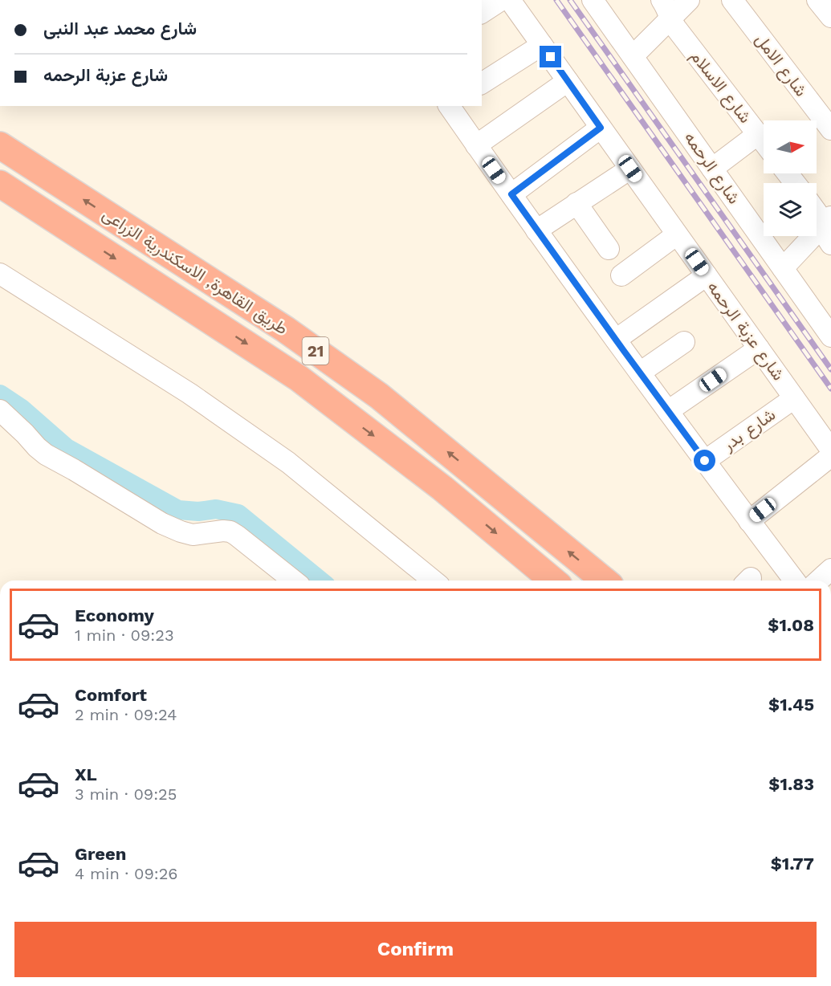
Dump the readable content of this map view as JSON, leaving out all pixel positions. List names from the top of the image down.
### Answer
{
  "streets": {
    "highway": ["طريق القاهرة, الاسكندرية الزراعى", "21"],
    "street": [
      "شارع الامل",
      "شارع الاسلام",
      "شارع الرحمه",
      "شارع عزبة الرحمه",
      "شارع بدر"
    ]
  },
  "crossings": [
    ["شارع عزبة الرحمه", "شارع بدر"]
  ],
  "north": "right",
  "page": {
    "banner": ["شارع محمد عبد النبى", "شارع عزبة الرحمه"],
    "list": [
      {
        "name": "Economy",
        "note": "1 min · 09:23",
        "value": "$1.08"
      },
      {
        "name": "Comfort",
        "note": "2 min · 09:24",
        "value": "$1.45"
      },
      {
        "name": "XL",
        "note": "3 min · 09:25",
        "value": "$1.83"
      },
      {
        "name": "Green",
        "note": "4 min · 09:26",
        "value": "$1.77"
      }
    ],
    "buttons": "Confirm"
  }
}
